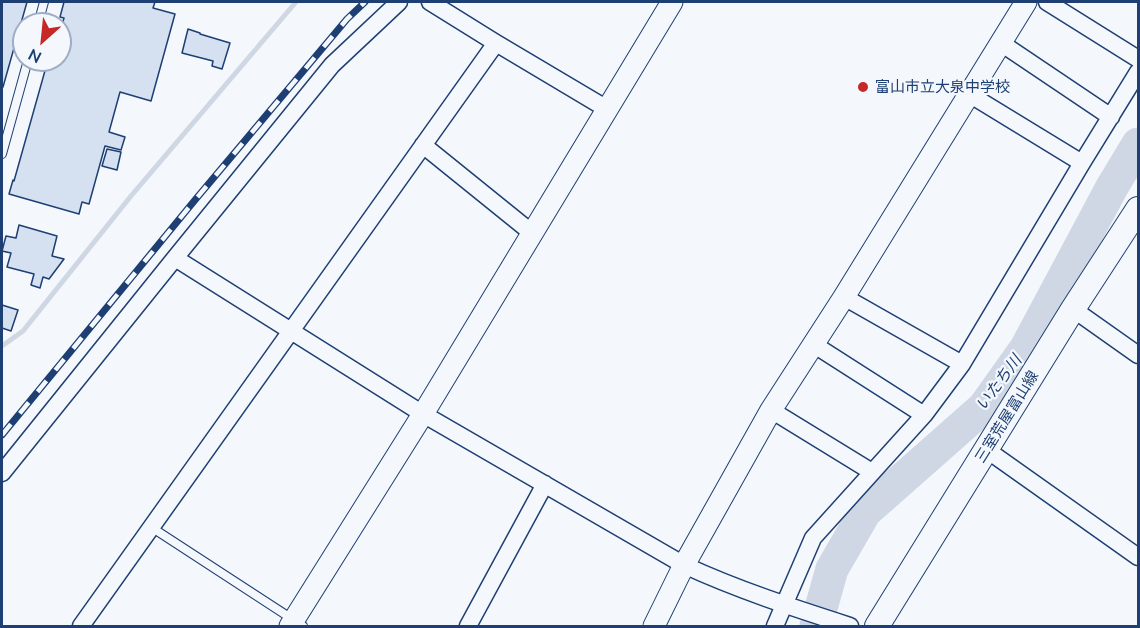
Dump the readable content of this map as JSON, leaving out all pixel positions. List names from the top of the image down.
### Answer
{
  "streets": {
    "main road": ["三室荒屋富山線"]
  },
  "water": ["いたち川"],
  "places": ["富山市立大泉中学校"],
  "north": "bottom left"
}
